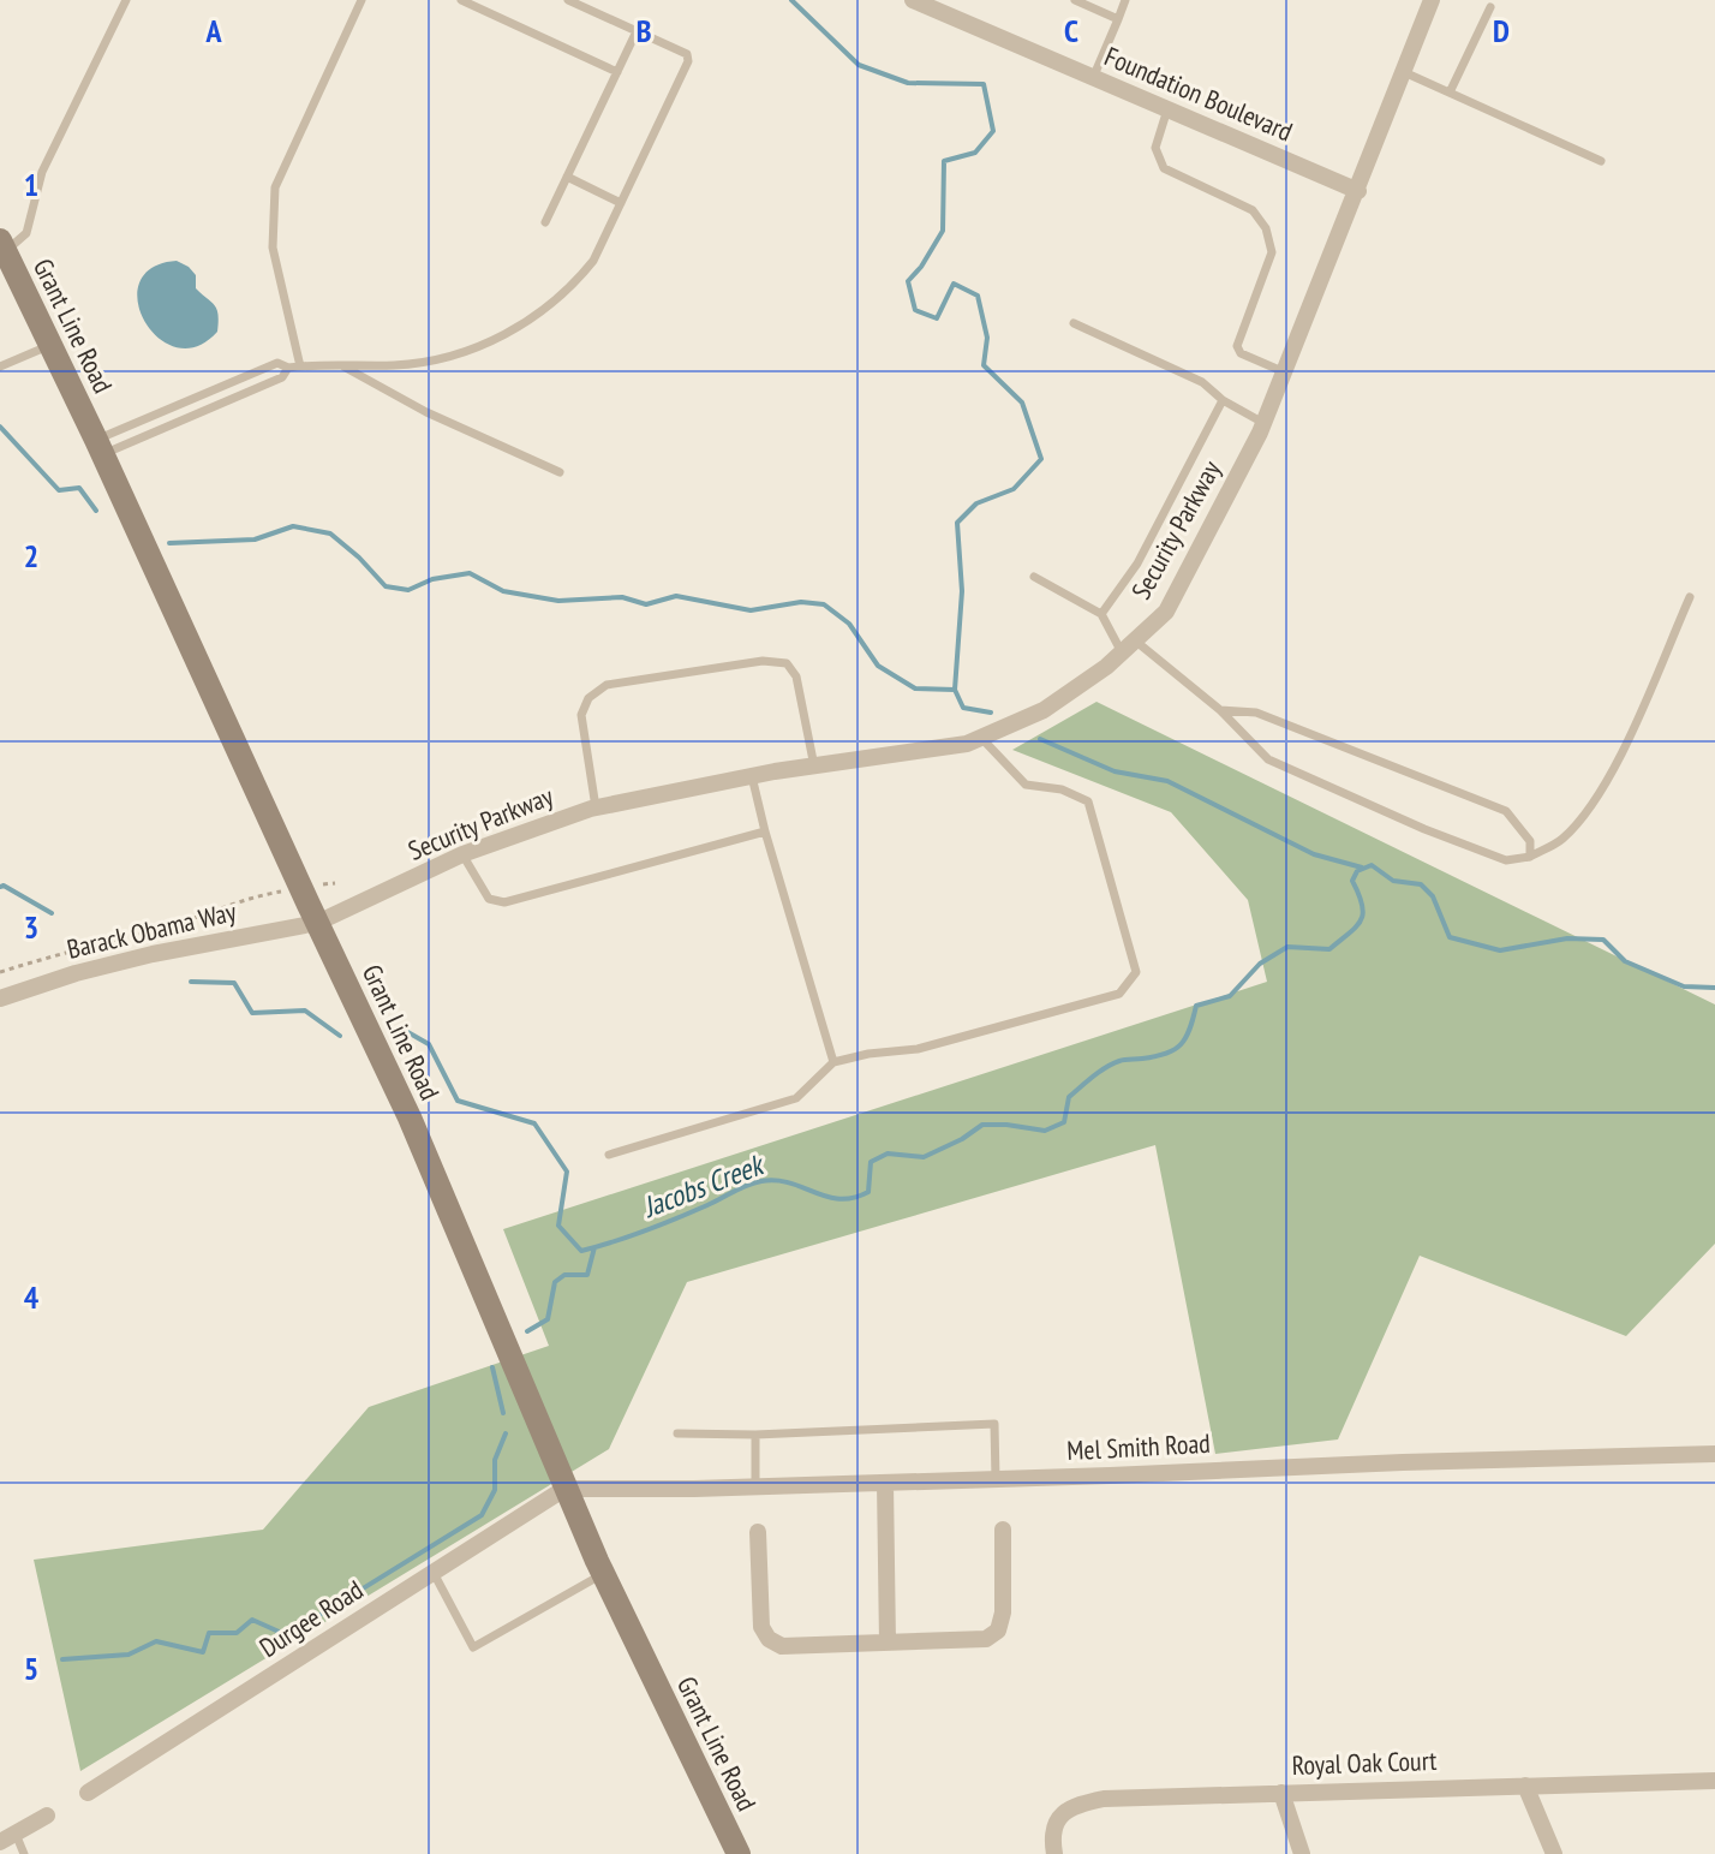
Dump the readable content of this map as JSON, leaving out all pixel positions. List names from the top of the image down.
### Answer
{
  "streets": {
    "main road": ["Grant Line Road"],
    "street": [
      "Foundation Boulevard",
      "Security Parkway",
      "Barack Obama Way",
      "Mel Smith Road",
      "Durgee Road",
      "Royal Oak Court"
    ]
  },
  "crossings": [
    ["Foundation Boulevard", "Security Parkway"],
    ["Grant Line Road", "Security Parkway"],
    ["Grant Line Road", "Barack Obama Way"],
    ["Grant Line Road", "Mel Smith Road"],
    ["Grant Line Road", "Durgee Road"],
    ["Security Parkway", "Barack Obama Way"],
    ["Mel Smith Road", "Durgee Road"]
  ],
  "water": ["Jacobs Creek"],
  "grid": {
    "columns": [
      "A",
      "B",
      "C",
      "D"
    ],
    "rows": [
      "1",
      "2",
      "3",
      "4",
      "5"
    ]
  }
}
